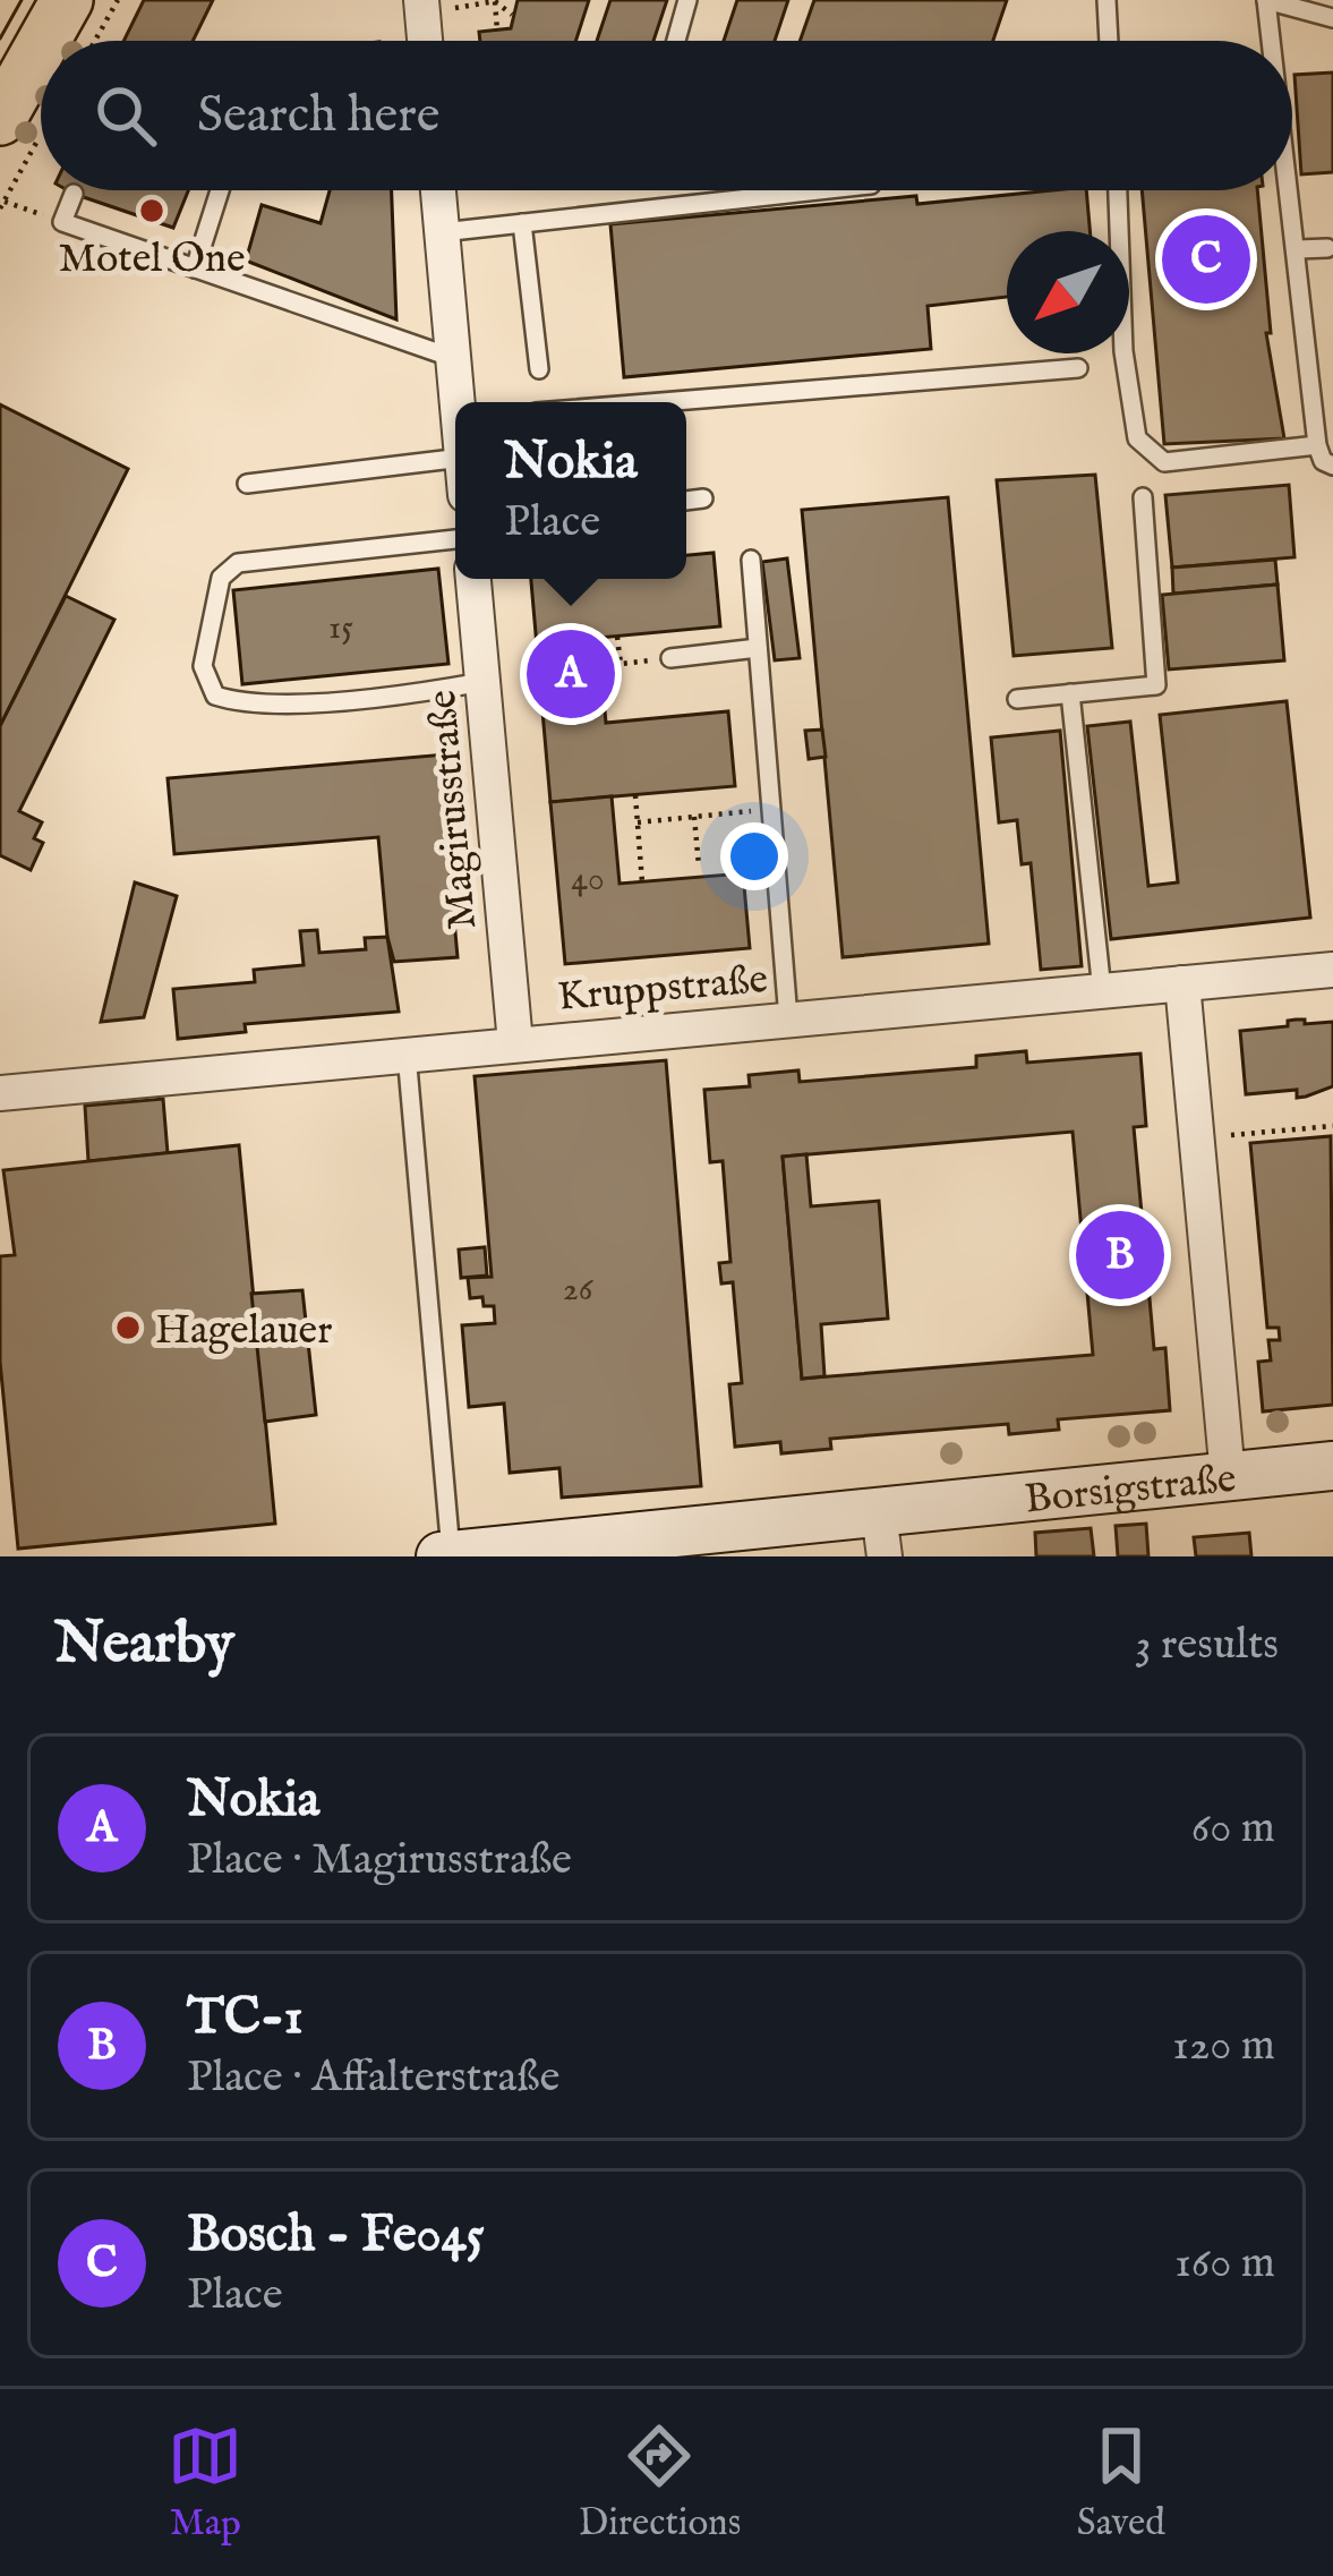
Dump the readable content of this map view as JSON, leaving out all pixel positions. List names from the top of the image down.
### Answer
{
  "streets": {
    "main road": ["Borsigstraße"],
    "street": ["Magirusstraße", "Kruppstraße"]
  },
  "crossings": [
    ["Magirusstraße", "Kruppstraße"]
  ],
  "places": ["Motel One", "Hagelauer"],
  "house_numbers": ["15", "40", "26"],
  "north": "bottom left",
  "page": {
    "search": "Search here",
    "pins": ["C", "A", "B"],
    "popup": ["Nokia", "Place"],
    "heading": ["Nearby", "3 results"],
    "list": [
      {
        "mark": "A",
        "name": "Nokia",
        "note": "Place · Magirusstraße",
        "value": "60 m"
      },
      {
        "mark": "B",
        "name": "TC-1",
        "note": "Place · Affalterstraße",
        "value": "120 m"
      },
      {
        "mark": "C",
        "name": "Bosch - Fe045",
        "note": "Place",
        "value": "160 m"
      }
    ],
    "nav": ["Map", "Directions", "Saved"]
  }
}
